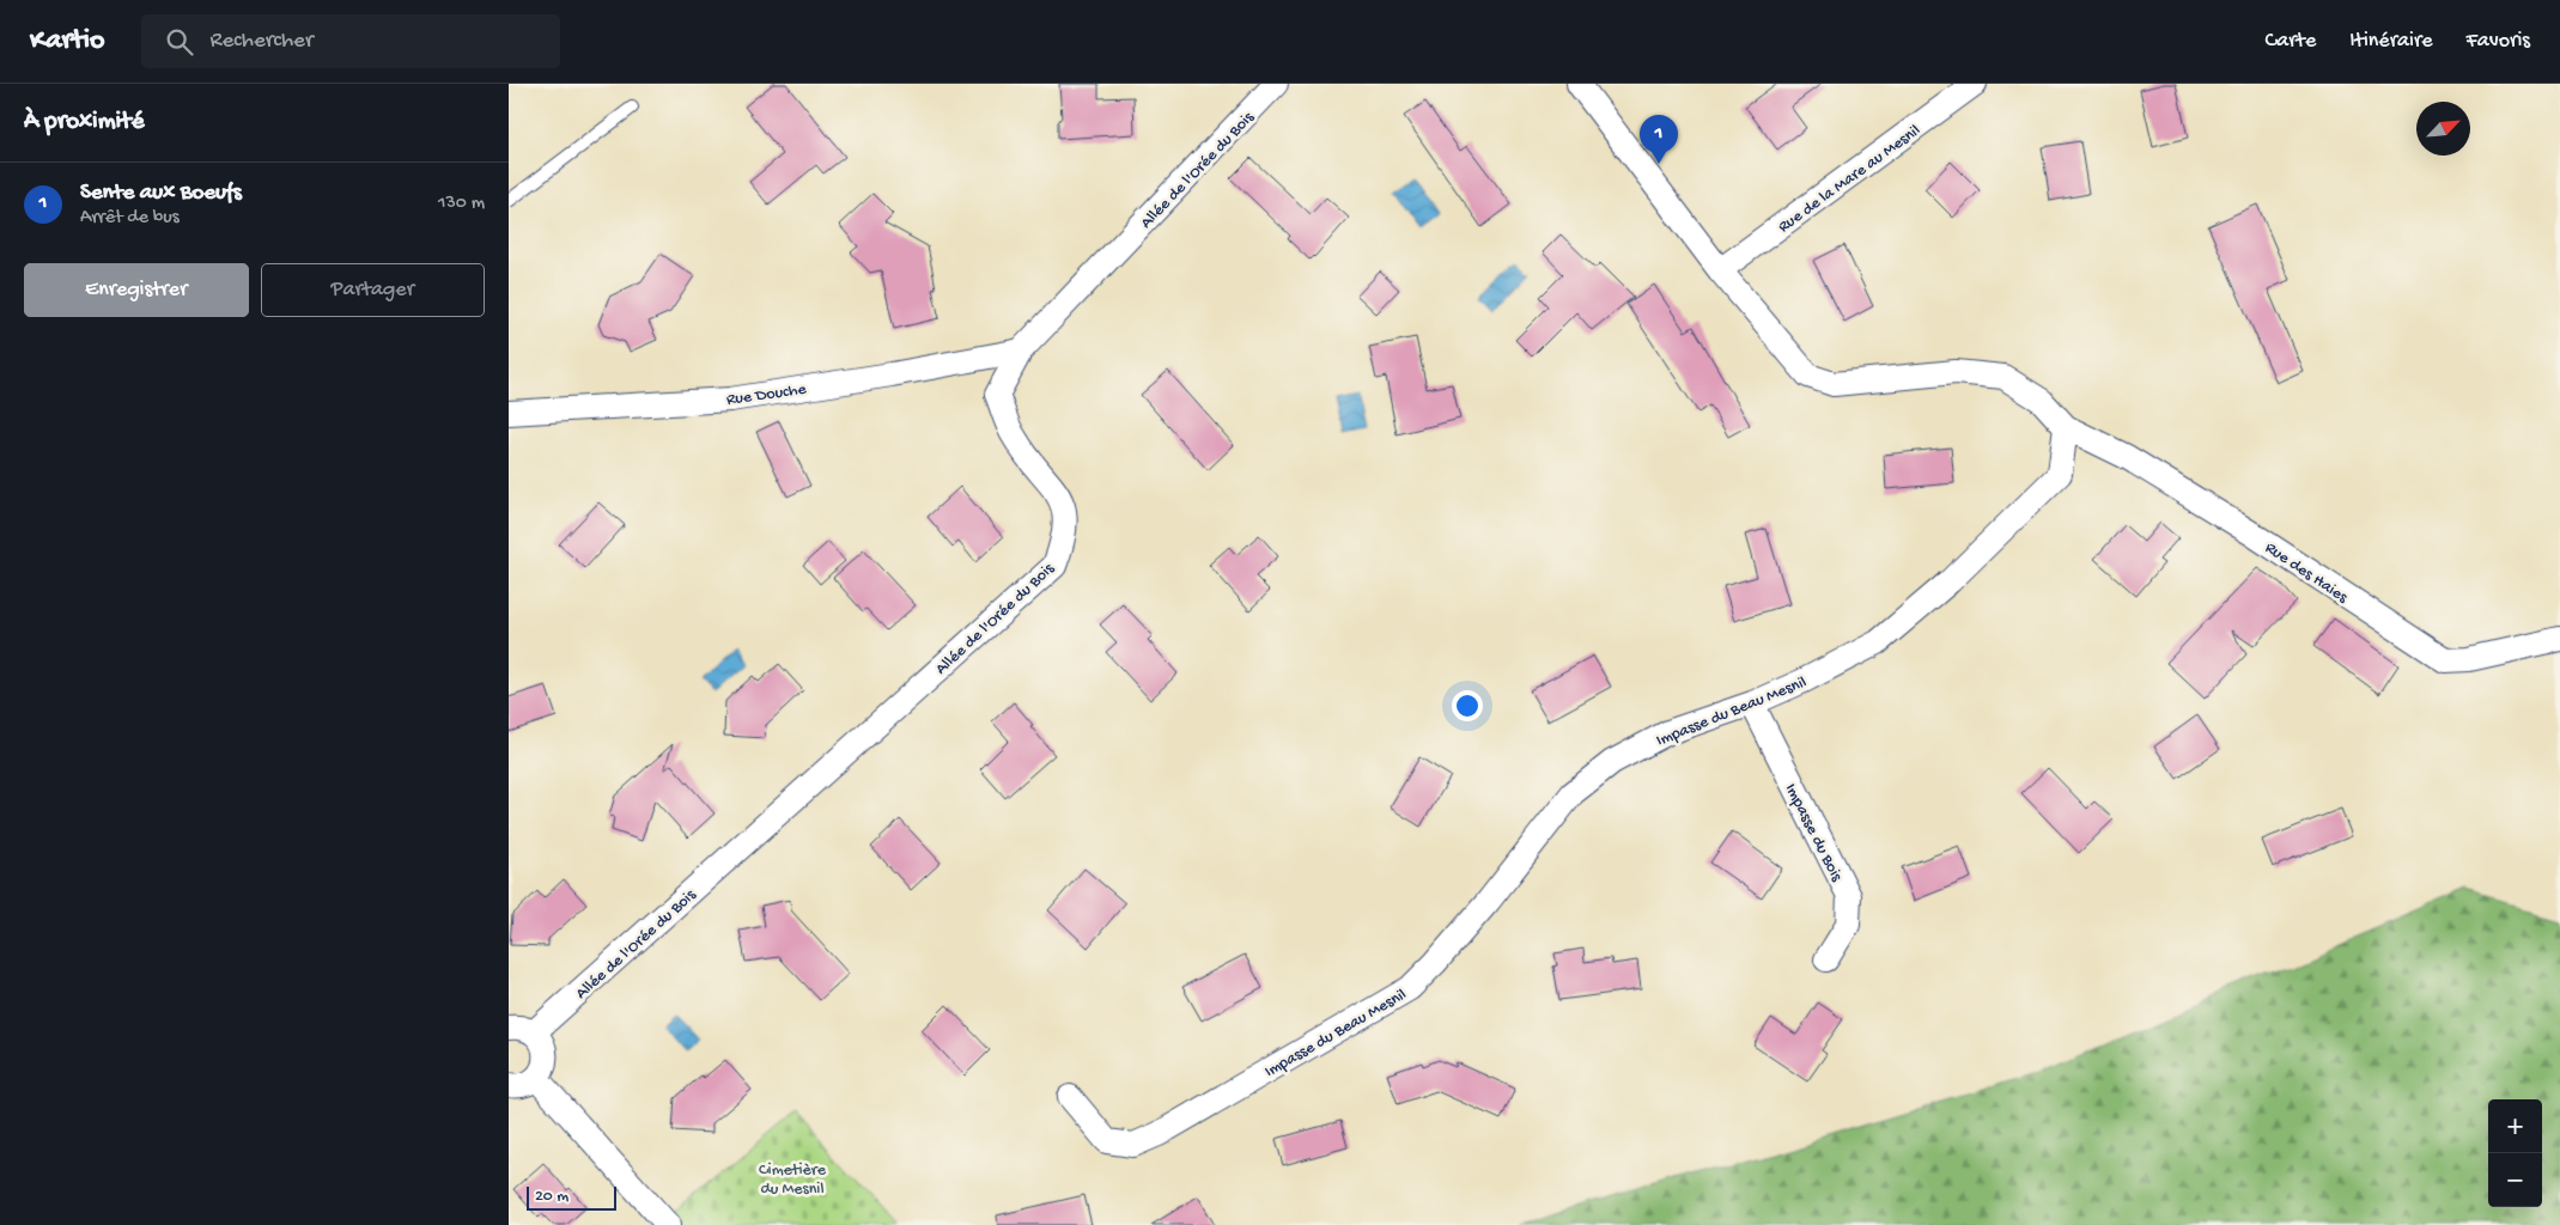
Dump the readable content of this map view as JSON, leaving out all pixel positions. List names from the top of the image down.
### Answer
{
  "streets": {
    "street": [
      "Allée de l'Orée du Bois",
      "Rue de la Mare au Mesnil",
      "Rue Douche",
      "Rue des Haies",
      "Impasse du Beau Mesnil",
      "Impasse du Bois"
    ]
  },
  "crossings": [
    ["Allée de l'Orée du Bois", "Rue Douche"],
    ["Rue des Haies", "Impasse du Beau Mesnil"],
    ["Impasse du Beau Mesnil", "Impasse du Bois"]
  ],
  "parks": ["Cimetière du Mesnil"],
  "scale_bar": "20 m",
  "north": "top right",
  "page": {
    "header": "Kartio",
    "search": "Rechercher",
    "nav": ["Carte", "Itinéraire", "Favoris"],
    "heading": "À proximité",
    "pins": "1",
    "list": [
      {
        "mark": "1",
        "name": "Sente aux Boeufs",
        "note": "Arrêt de bus",
        "value": "130 m"
      }
    ],
    "buttons": ["Enregistrer", "Partager"],
    "map_buttons": ["+", "−"],
    "scale": "20 m"
  }
}
